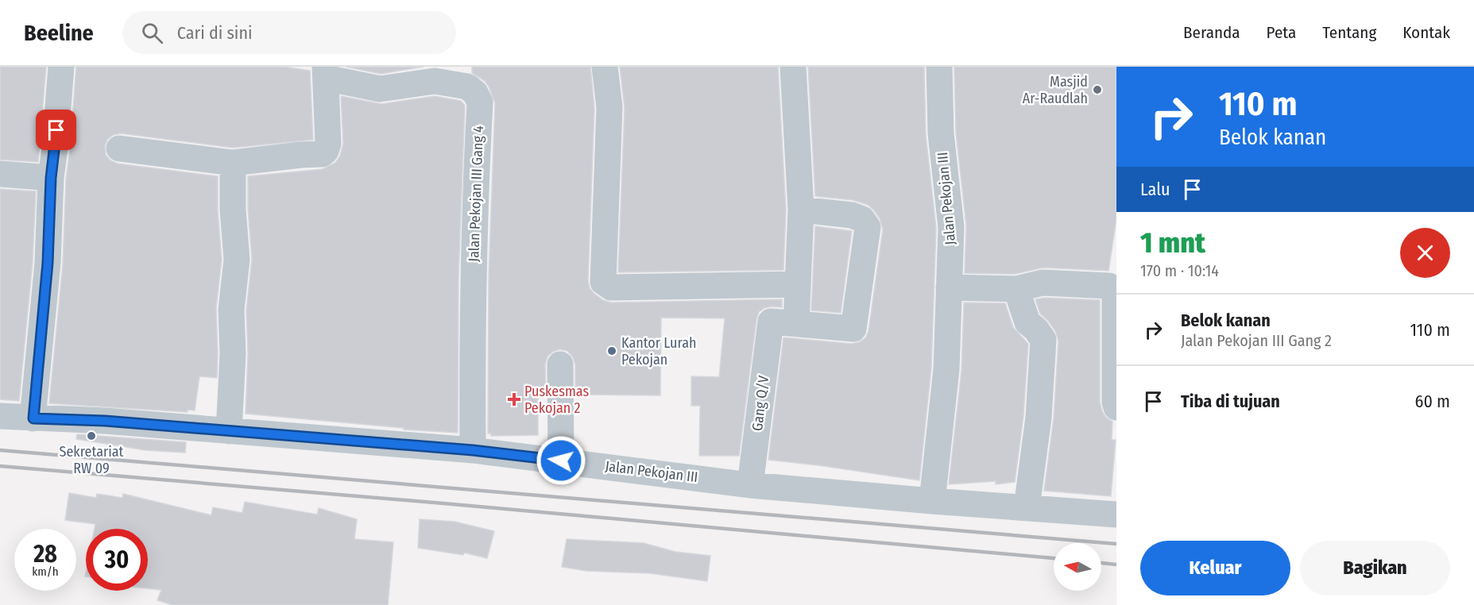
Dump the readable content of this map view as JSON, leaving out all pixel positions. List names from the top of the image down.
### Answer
{
  "streets": {
    "street": ["Jalan Pekojan III Gang 4", "Jalan Pekojan III", "Gang Q/V"]
  },
  "crossings": [
    ["Jalan Pekojan III Gang 4", "Jalan Pekojan III"],
    ["Jalan Pekojan III", "Gang Q/V"]
  ],
  "places": {
    "other": ["Masjid Ar-Raudlah", "Kantor Lurah Pekojan", "Sekretariat RW 09"],
    "health": ["Puskesmas Pekojan 2"]
  },
  "north": "left",
  "page": {
    "header": "Beeline",
    "search": "Cari di sini",
    "nav": [
      "Beranda",
      "Peta",
      "Tentang",
      "Kontak"
    ],
    "turn": ["110 m", "Belok kanan"],
    "then": "Lalu",
    "heading": ["1 mnt", "170 m · 10:14"],
    "list": [
      {
        "name": "Belok kanan",
        "note": "Jalan Pekojan III Gang 2",
        "value": "110 m"
      },
      {
        "name": "Tiba di tujuan",
        "value": "60 m"
      }
    ],
    "speed": "28 km/h",
    "limit": "30",
    "buttons": ["Keluar", "Bagikan"]
  }
}
